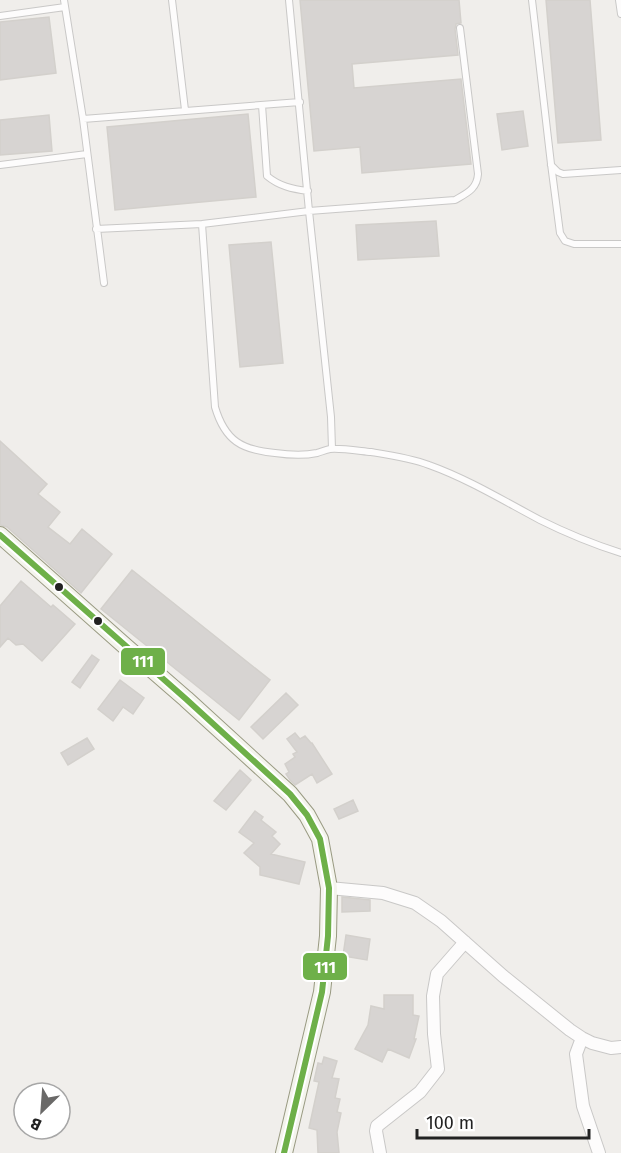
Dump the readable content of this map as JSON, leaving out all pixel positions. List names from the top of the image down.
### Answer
{
  "lines": ["transit line 111"],
  "scale_bar": "100 m",
  "north": "bottom left"
}
